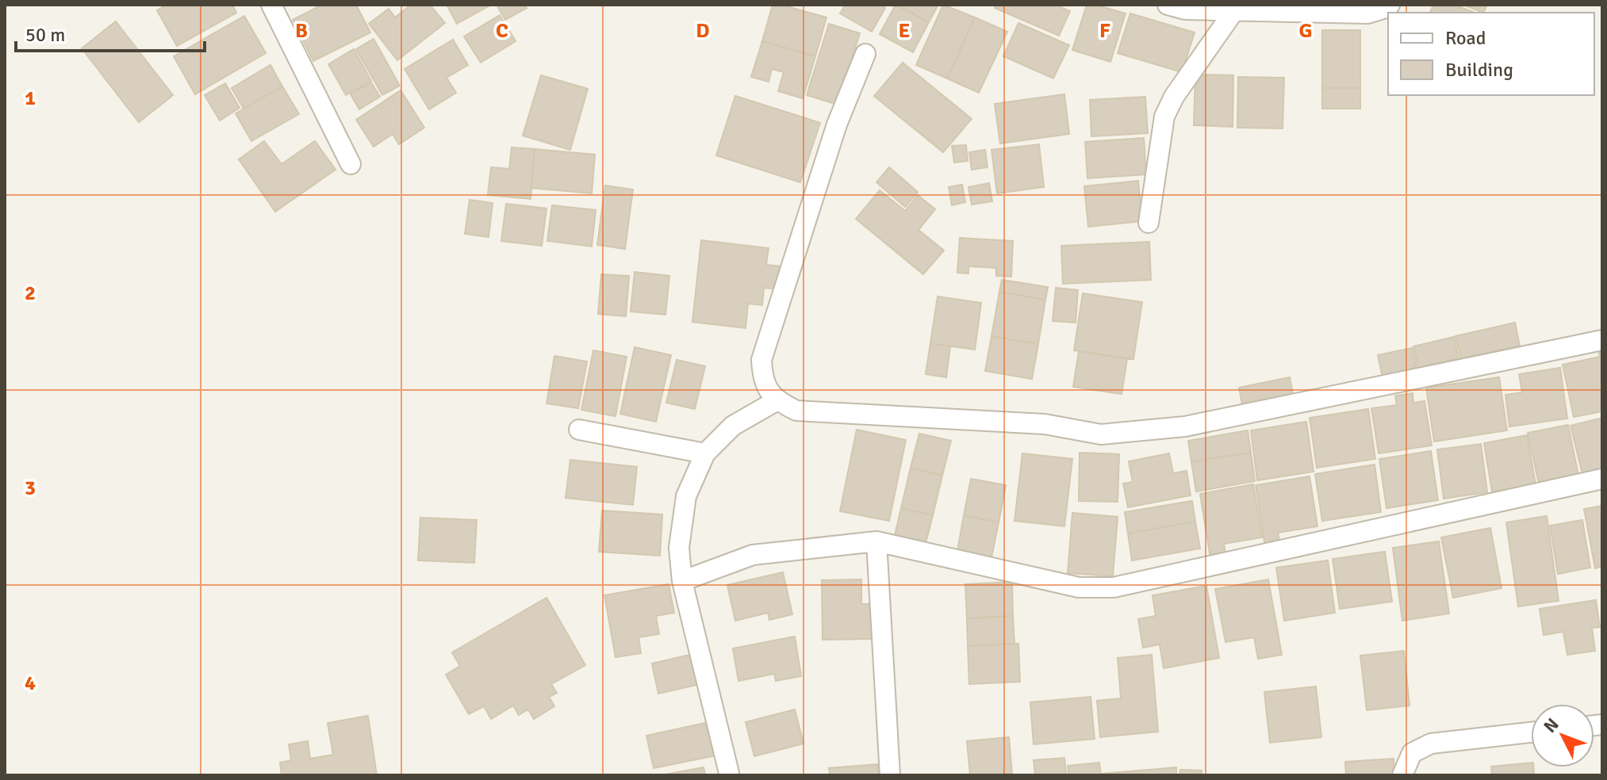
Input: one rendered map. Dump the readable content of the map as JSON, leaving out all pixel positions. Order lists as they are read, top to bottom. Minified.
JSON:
{"legend":["Road","Building"],"scale_bar":"50 m","north":"top left","grid":{"columns":["B","C","D","E","F","G"],"rows":["1","2","3","4"]}}
